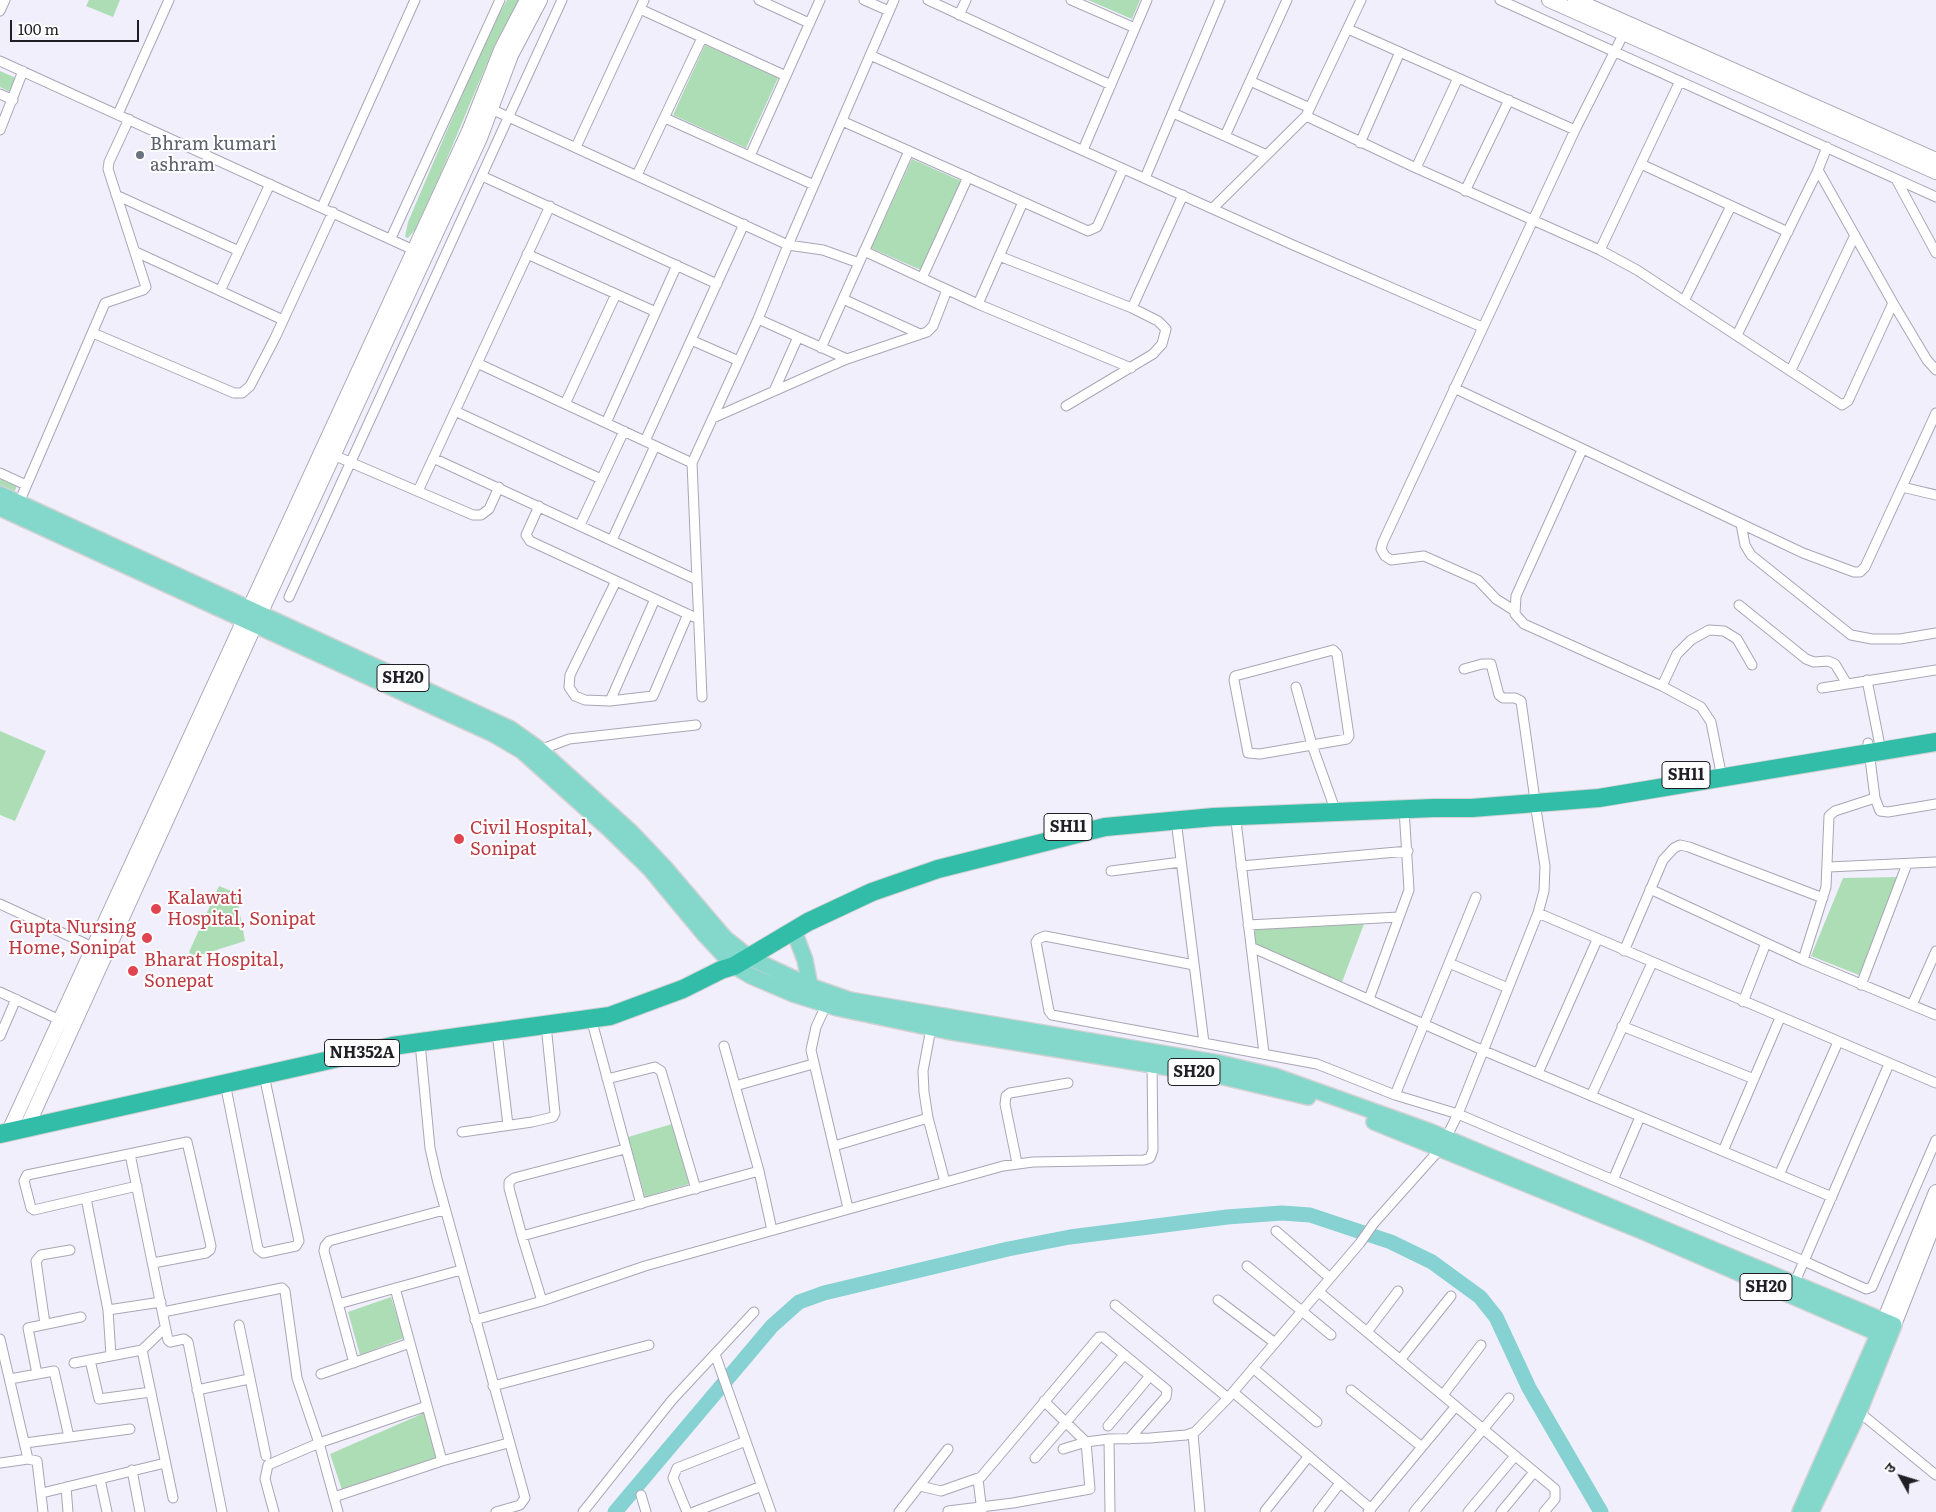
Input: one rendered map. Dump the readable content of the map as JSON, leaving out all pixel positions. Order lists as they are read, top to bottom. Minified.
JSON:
{"streets":{"highway":["SH11","NH352A"],"main road":["SH20"]},"crossings":[["SH20","SH11"],["SH20","NH352A"],["SH11","NH352A"]],"places":["Bhram kumari ashram","Civil Hospital, Sonipat","Kalawati Hospital, Sonipat","Gupta Nursing Home, Sonipat","Bharat Hospital, Sonepat"],"scale_bar":"100 m","north":"top left"}
